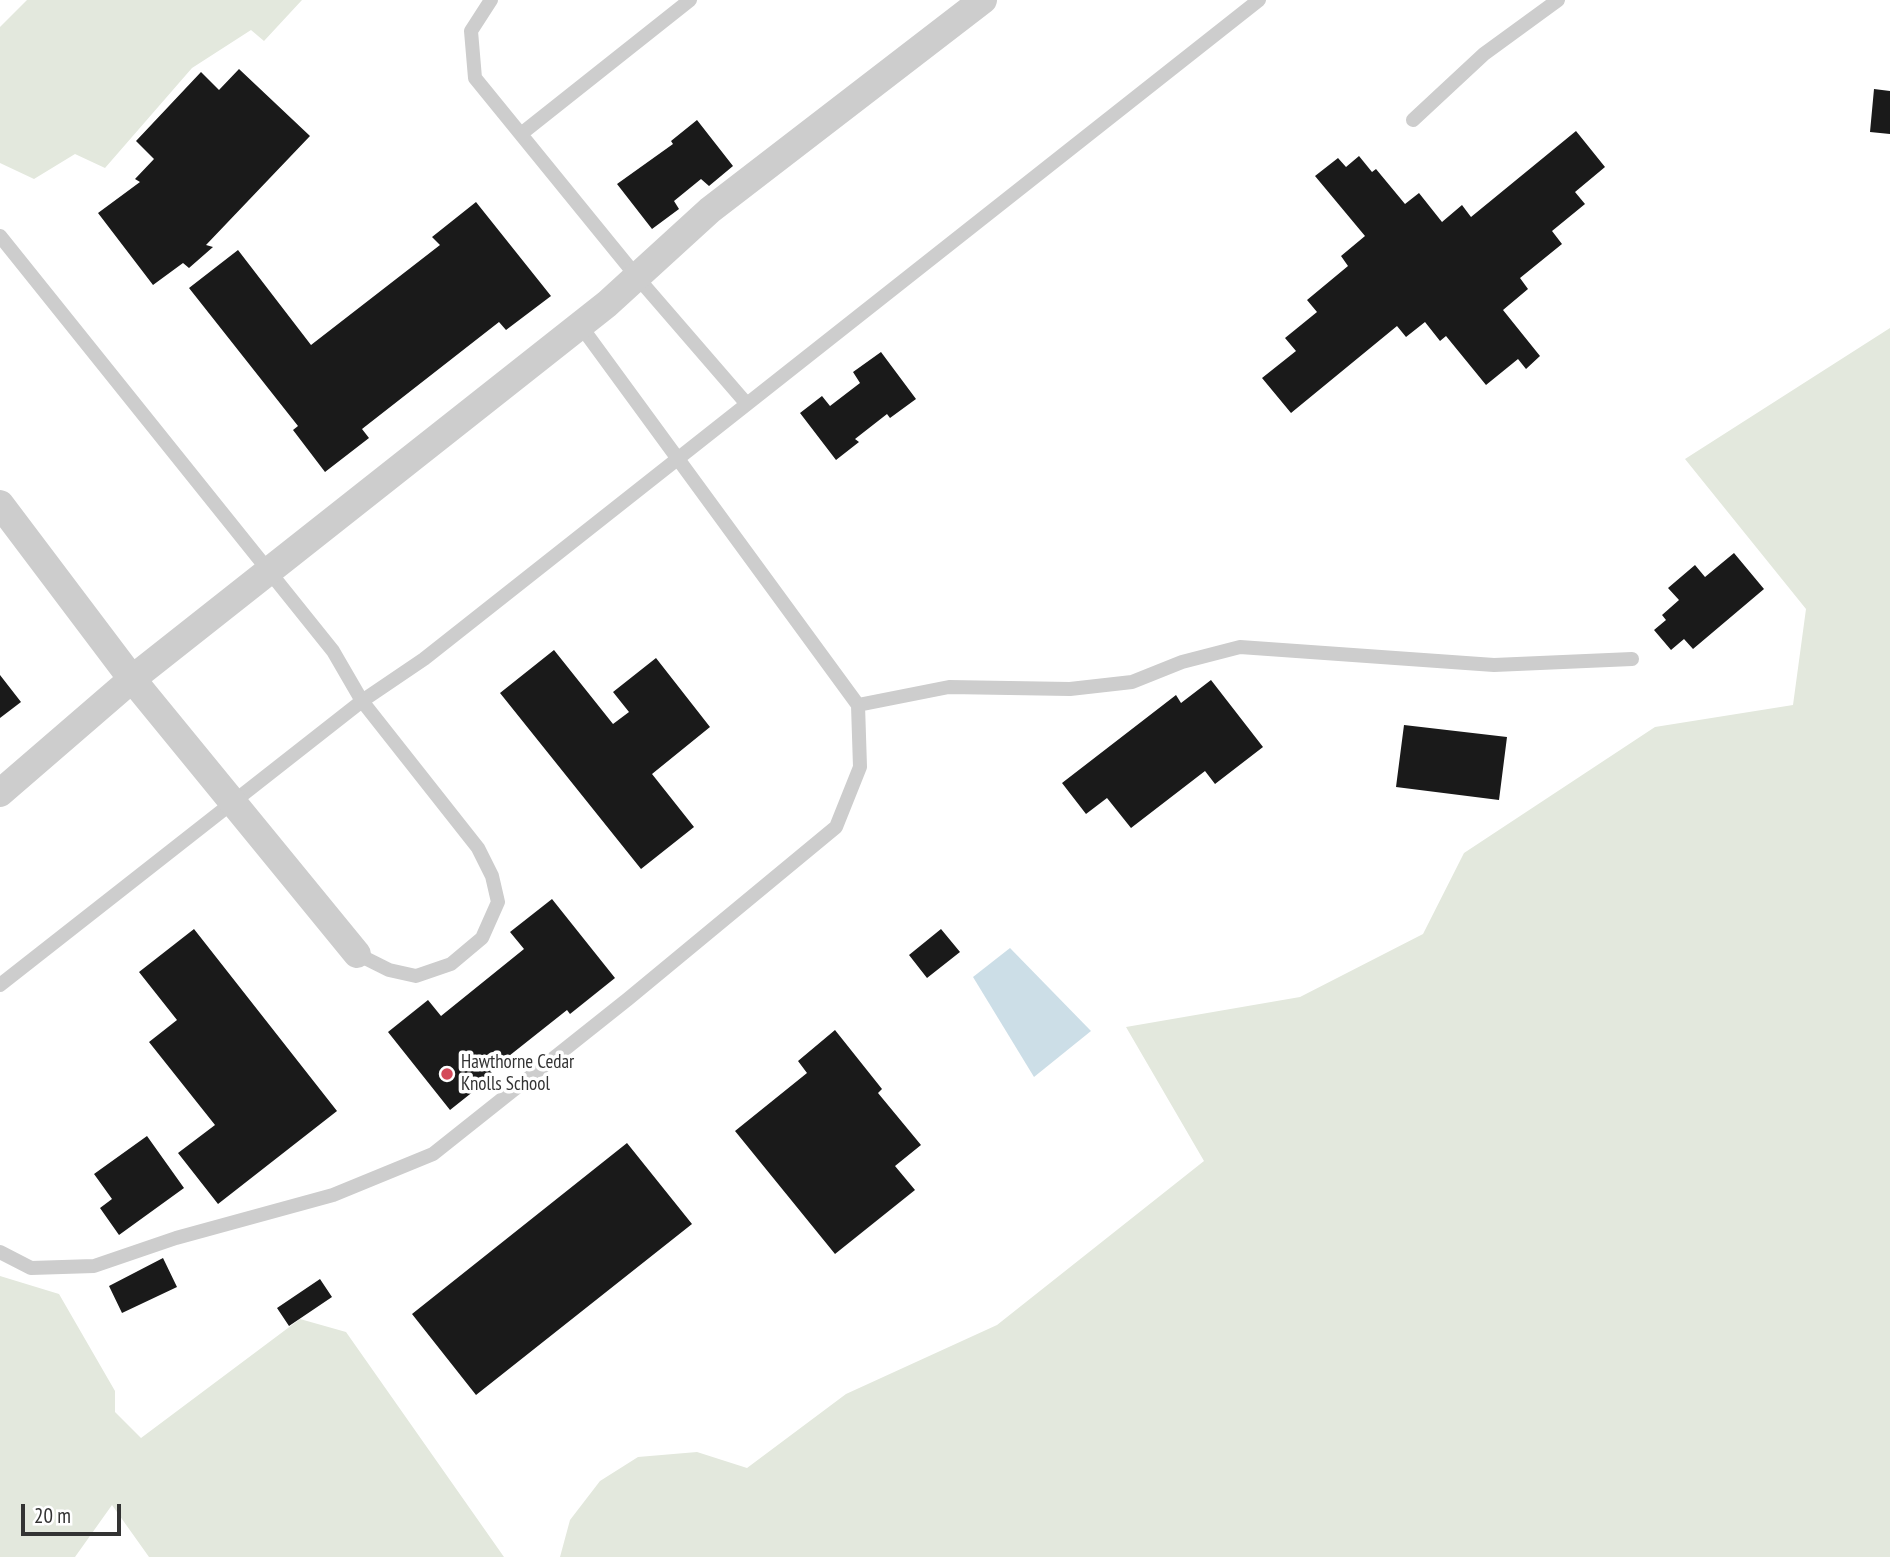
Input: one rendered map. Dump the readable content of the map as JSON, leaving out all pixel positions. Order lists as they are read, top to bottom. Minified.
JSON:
{"places":["Hawthorne Cedar Knolls School"],"scale_bar":"20 m"}
